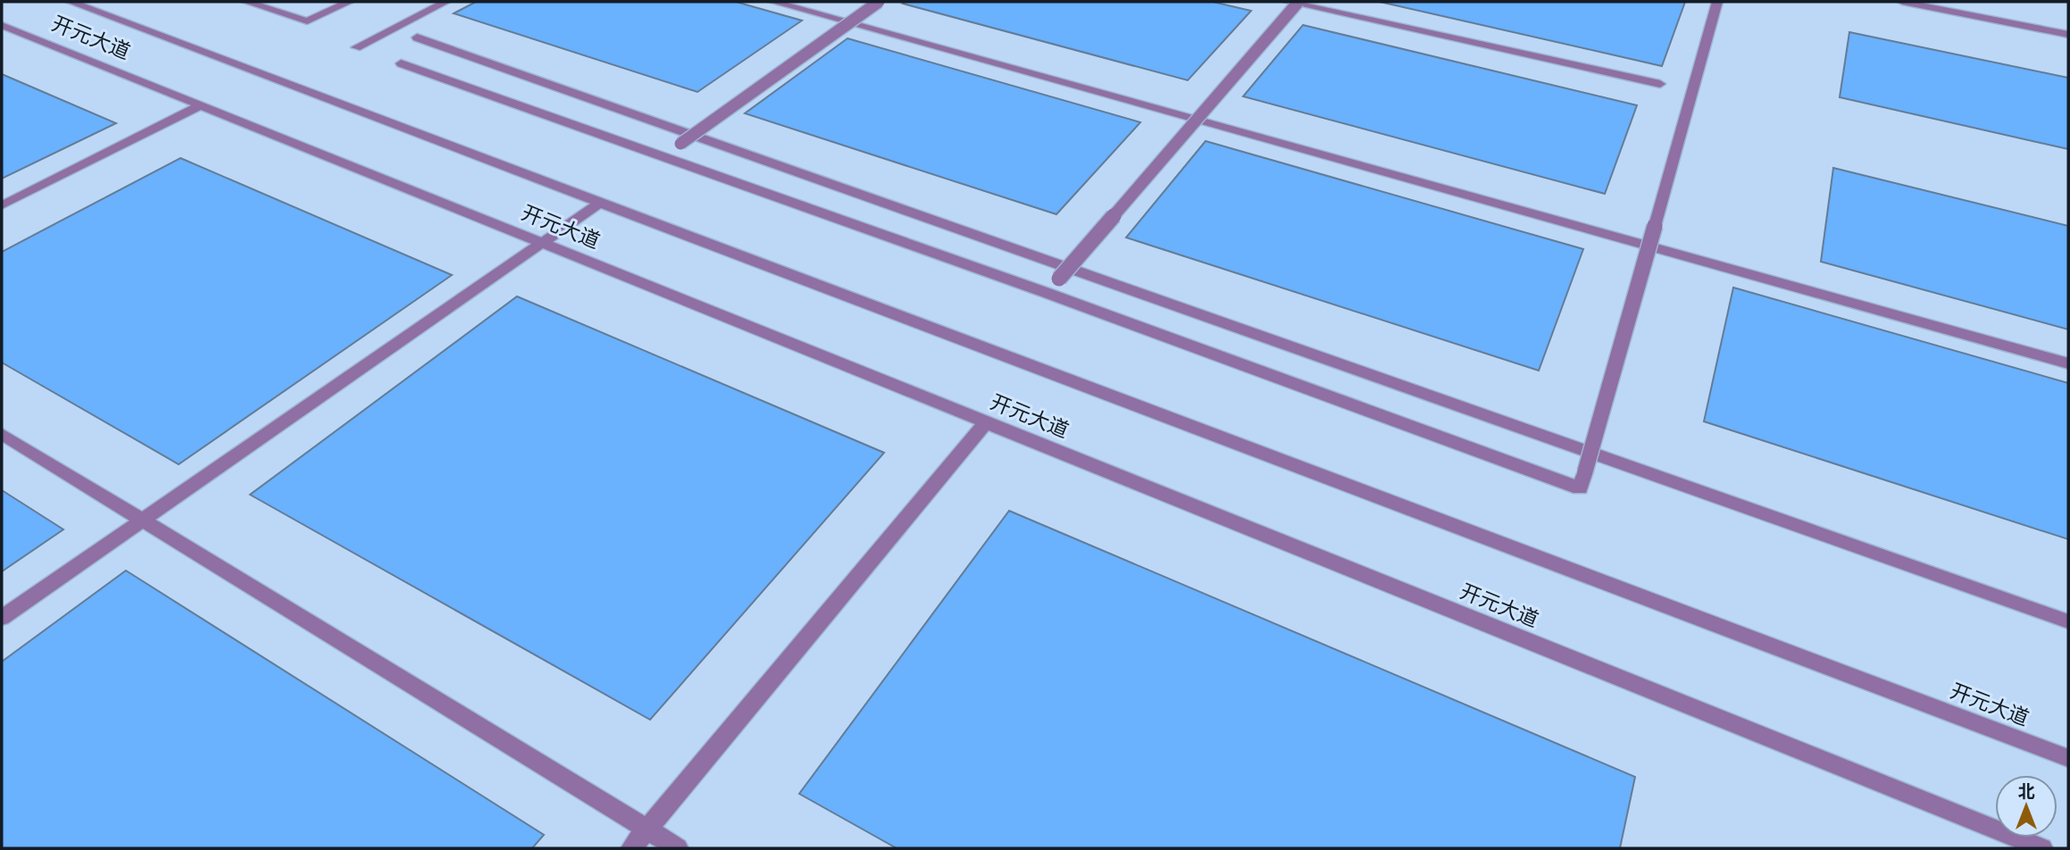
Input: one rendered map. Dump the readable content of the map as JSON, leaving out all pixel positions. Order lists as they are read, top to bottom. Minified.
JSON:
{"streets":{"street":["开元大道"]},"north":"top"}
